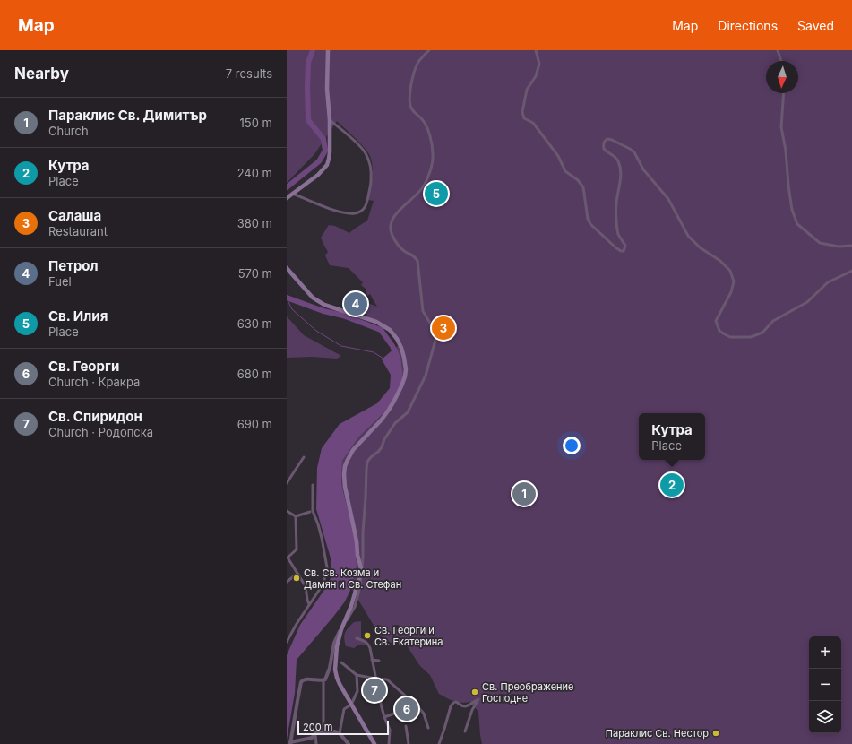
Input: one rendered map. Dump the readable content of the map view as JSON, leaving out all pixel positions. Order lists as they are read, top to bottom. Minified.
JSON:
{"places":["Св. Св. Козма и Дамян и Св. Стефан","Св. Георги и Св. Екатерина","Св. Преображение Господне","Параклис Св. Нестор"],"scale_bar":"200 m","north":"bottom","page":{"header":"Map","nav":["Map","Directions","Saved"],"heading":["Nearby","7 results"],"list":[{"mark":"1","name":"Параклис Св. Димитър","note":"Church","value":"150 m"},{"mark":"2","name":"Кутра","note":"Place","value":"240 m"},{"mark":"3","name":"Салаша","note":"Restaurant","value":"380 m"},{"mark":"4","name":"Петрол","note":"Fuel","value":"570 m"},{"mark":"5","name":"Св. Илия","note":"Place","value":"630 m"},{"mark":"6","name":"Св. Георги","note":"Church · Кракра","value":"680 m"},{"mark":"7","name":"Св. Спиридон","note":"Church · Родопска","value":"690 m"}],"pins":["5","4","3","2","1","7","6"],"popup":["Кутра","Place"],"map_buttons":["+","−"],"scale":"200 m"}}
